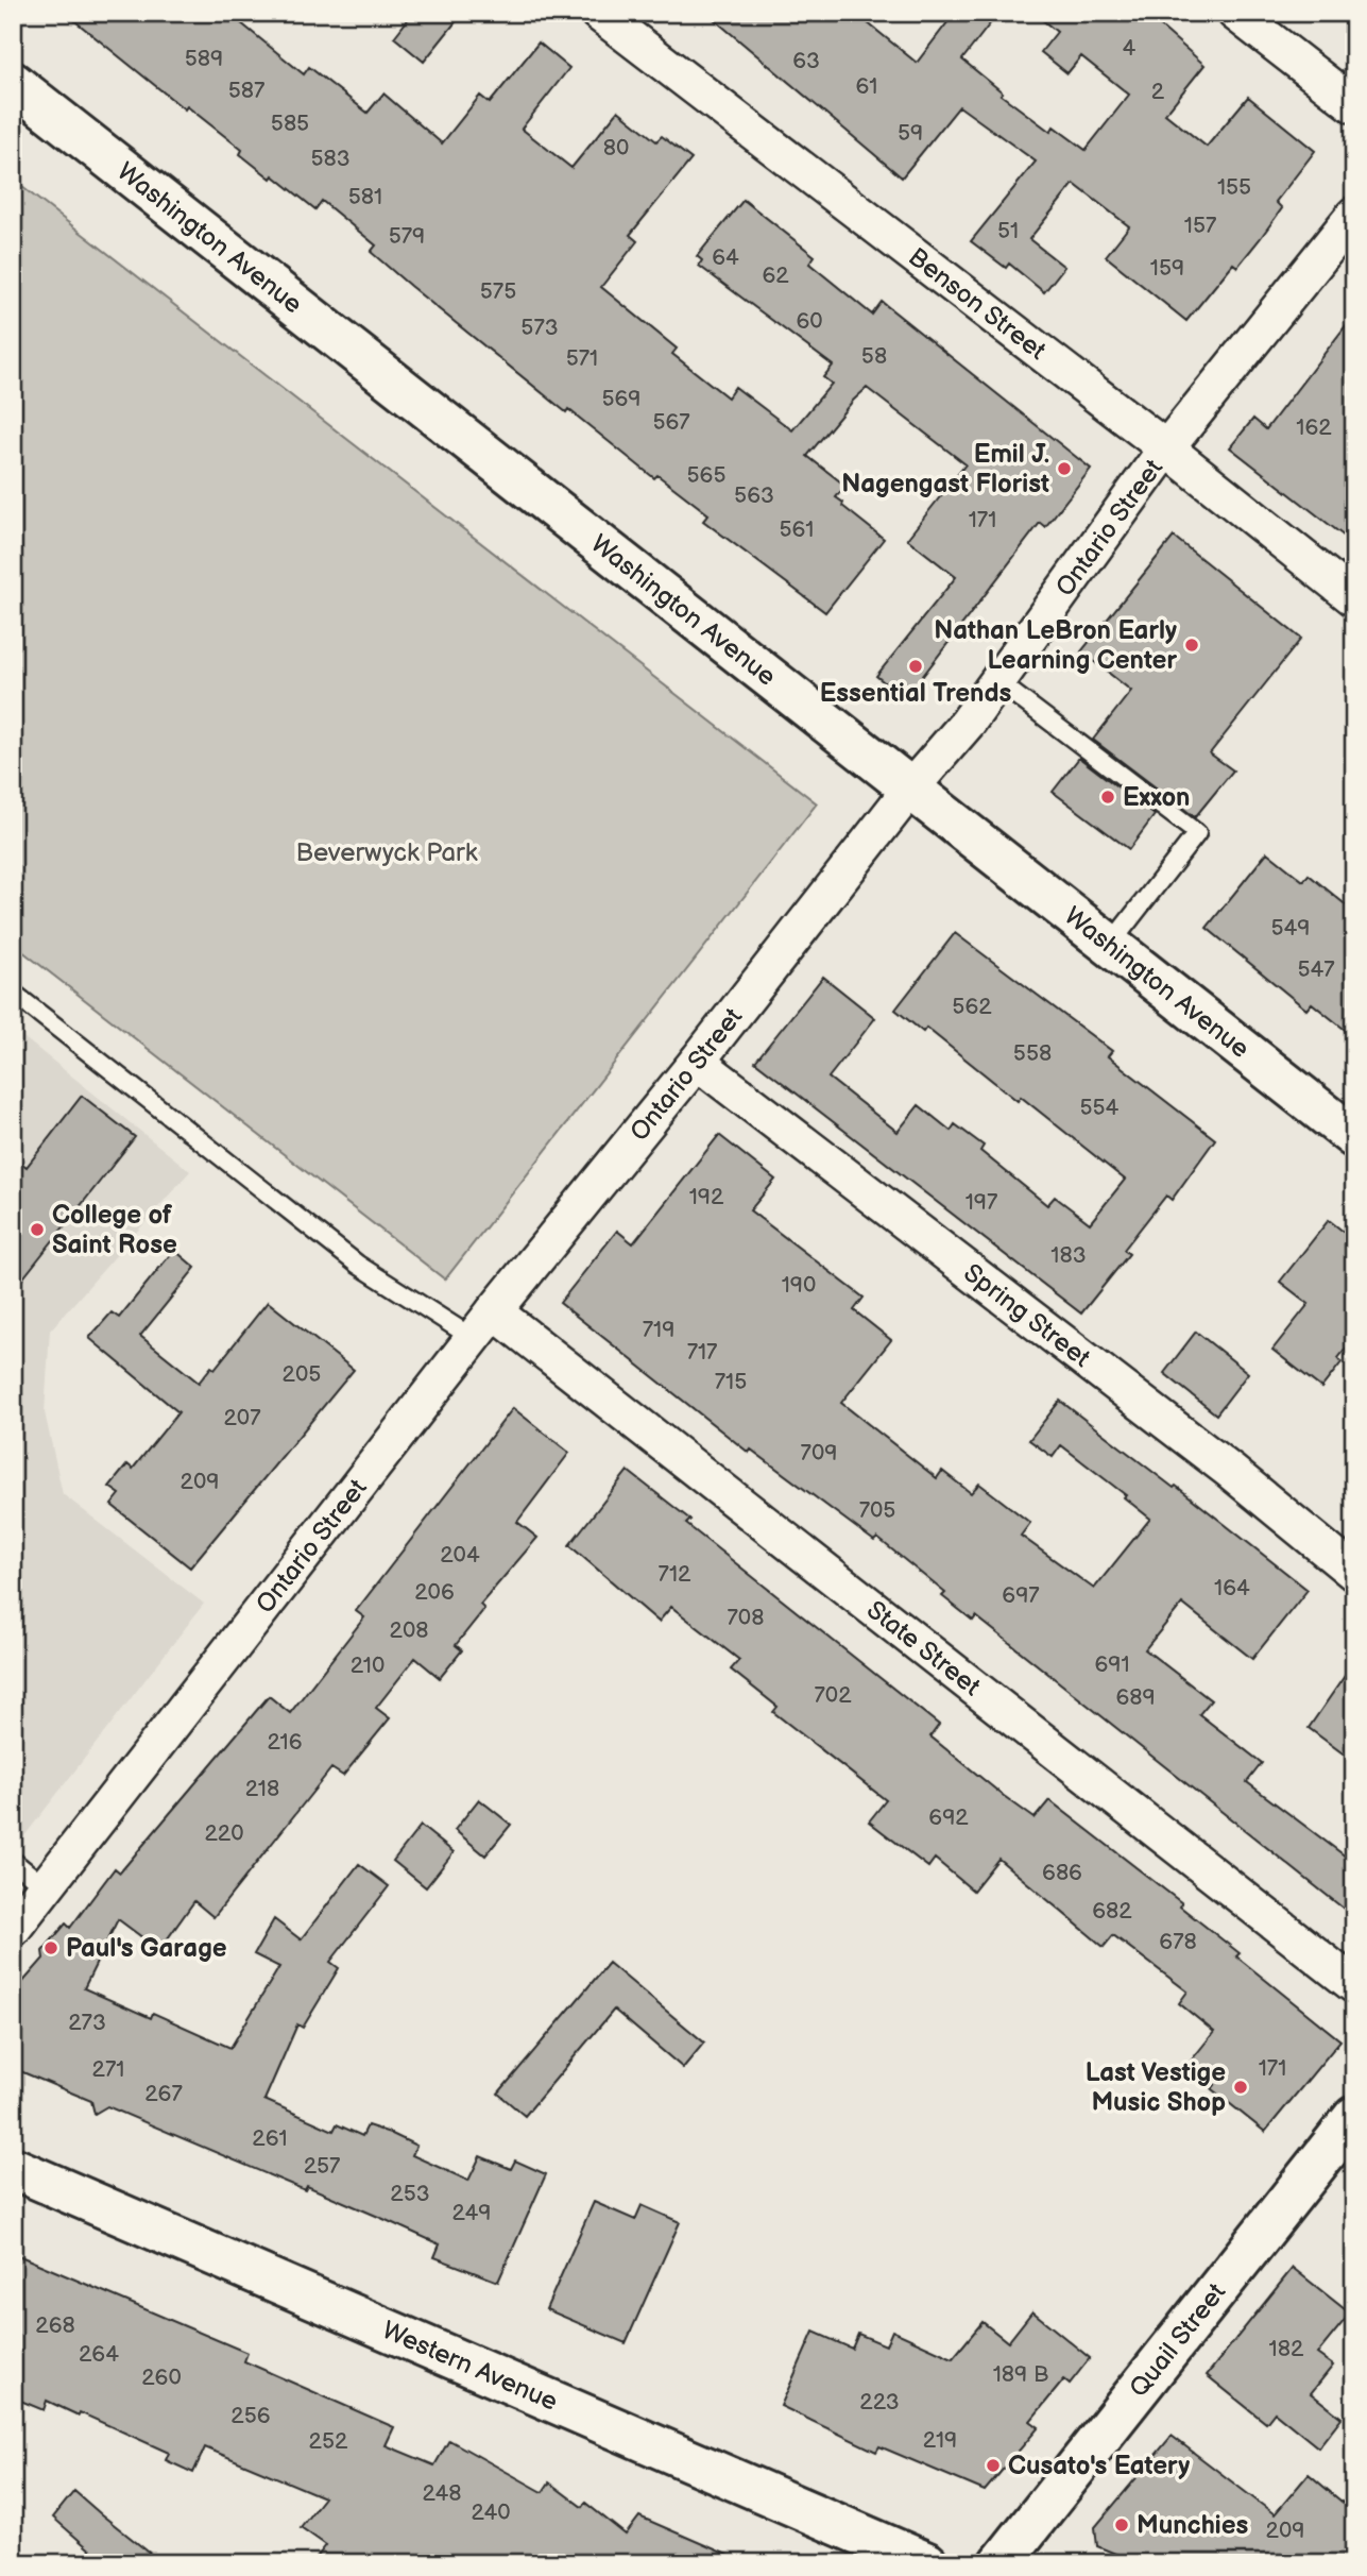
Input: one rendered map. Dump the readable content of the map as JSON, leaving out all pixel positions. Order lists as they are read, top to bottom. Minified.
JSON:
{"streets":{"main road":["Washington Avenue","Quail Street","Western Avenue"],"street":["Benson Street","Ontario Street","Spring Street","State Street"]},"crossings":[["Washington Avenue","Ontario Street"],["Benson Street","Ontario Street"],["Ontario Street","Spring Street"],["Ontario Street","State Street"]],"parks":["Beverwyck Park"],"places":["Emil J. Nagengast Florist","Nathan LeBron Early Learning Center","Essential Trends","Exxon","College of Saint Rose","Paul's Garage","Last Vestige Music Shop","Cusato's Eatery","Munchies"],"house_numbers":["4","589","63","61","587","2","585","59","80","583","155","581","157","51","579","64","159","62","575","60","573","58","571","569","567","162","565","563","171","561","549","547","562","558","554","192","197","183","190","719","717","205","715","207","709","209","705","204","712","164","206","697","708","208","691","210","702","689","216","218","692","220","686","682","678","273","171","271","267","261","257","253","249","268","182","264","189 B","260","223","256","219","252","248","240","209"]}
